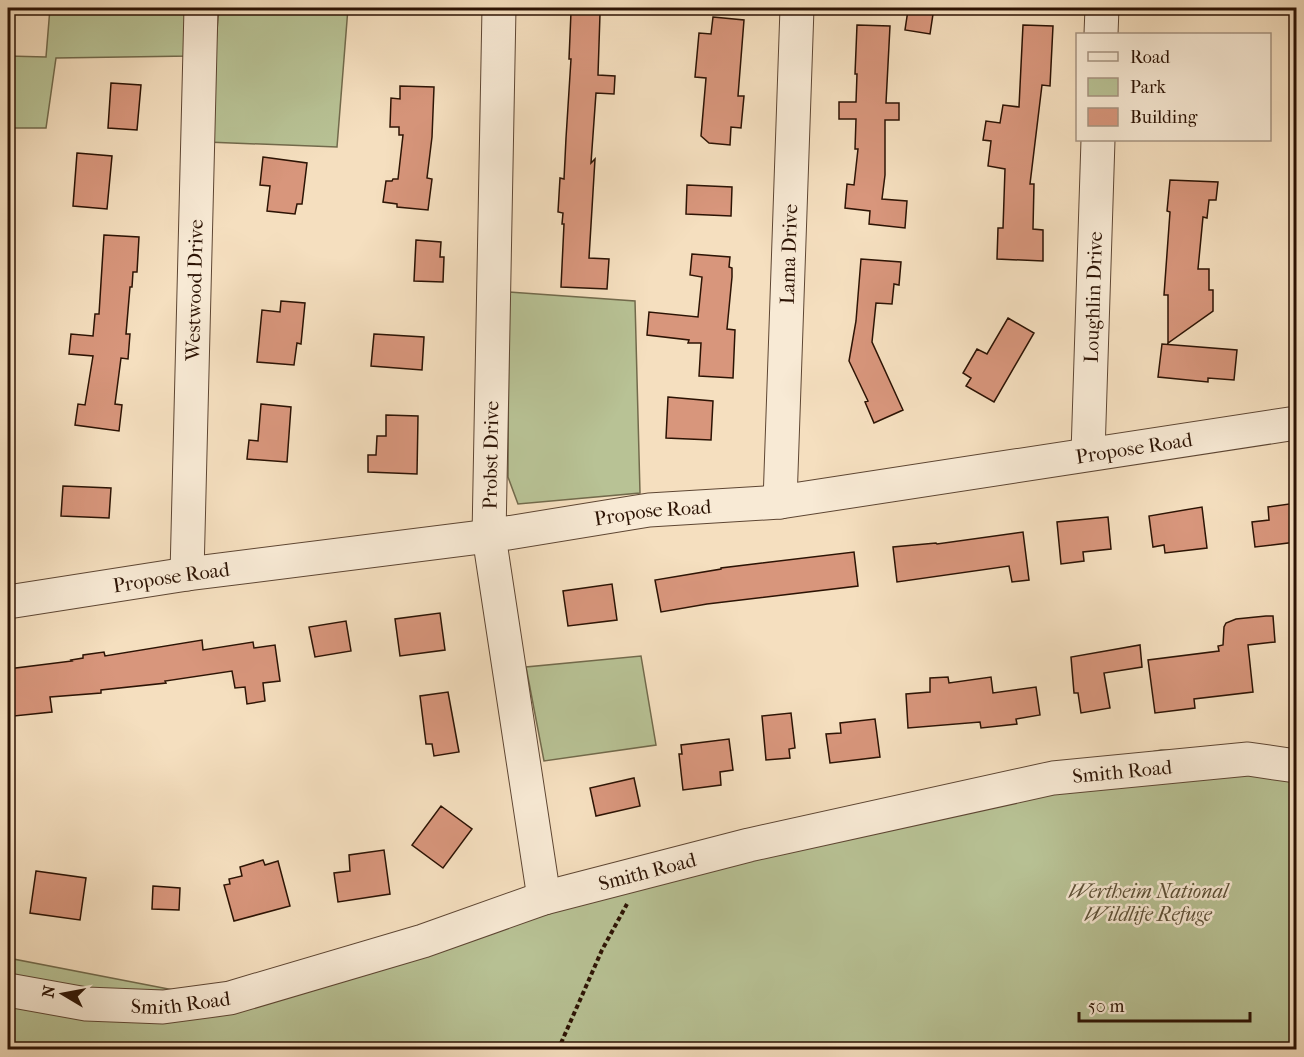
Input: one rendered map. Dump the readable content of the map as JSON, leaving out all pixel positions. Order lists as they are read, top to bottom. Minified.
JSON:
{"streets":{"street":["Lama Drive","Westwood Drive","Loughlin Drive","Propose Road","Probst Drive","Smith Road"]},"crossings":[["Lama Drive","Propose Road"],["Westwood Drive","Propose Road"],["Loughlin Drive","Propose Road"],["Propose Road","Probst Drive"],["Probst Drive","Smith Road"]],"parks":["Wertheim National Wildlife Refuge"],"legend":["Road","Park","Building"],"scale_bar":"50 m","north":"left"}
